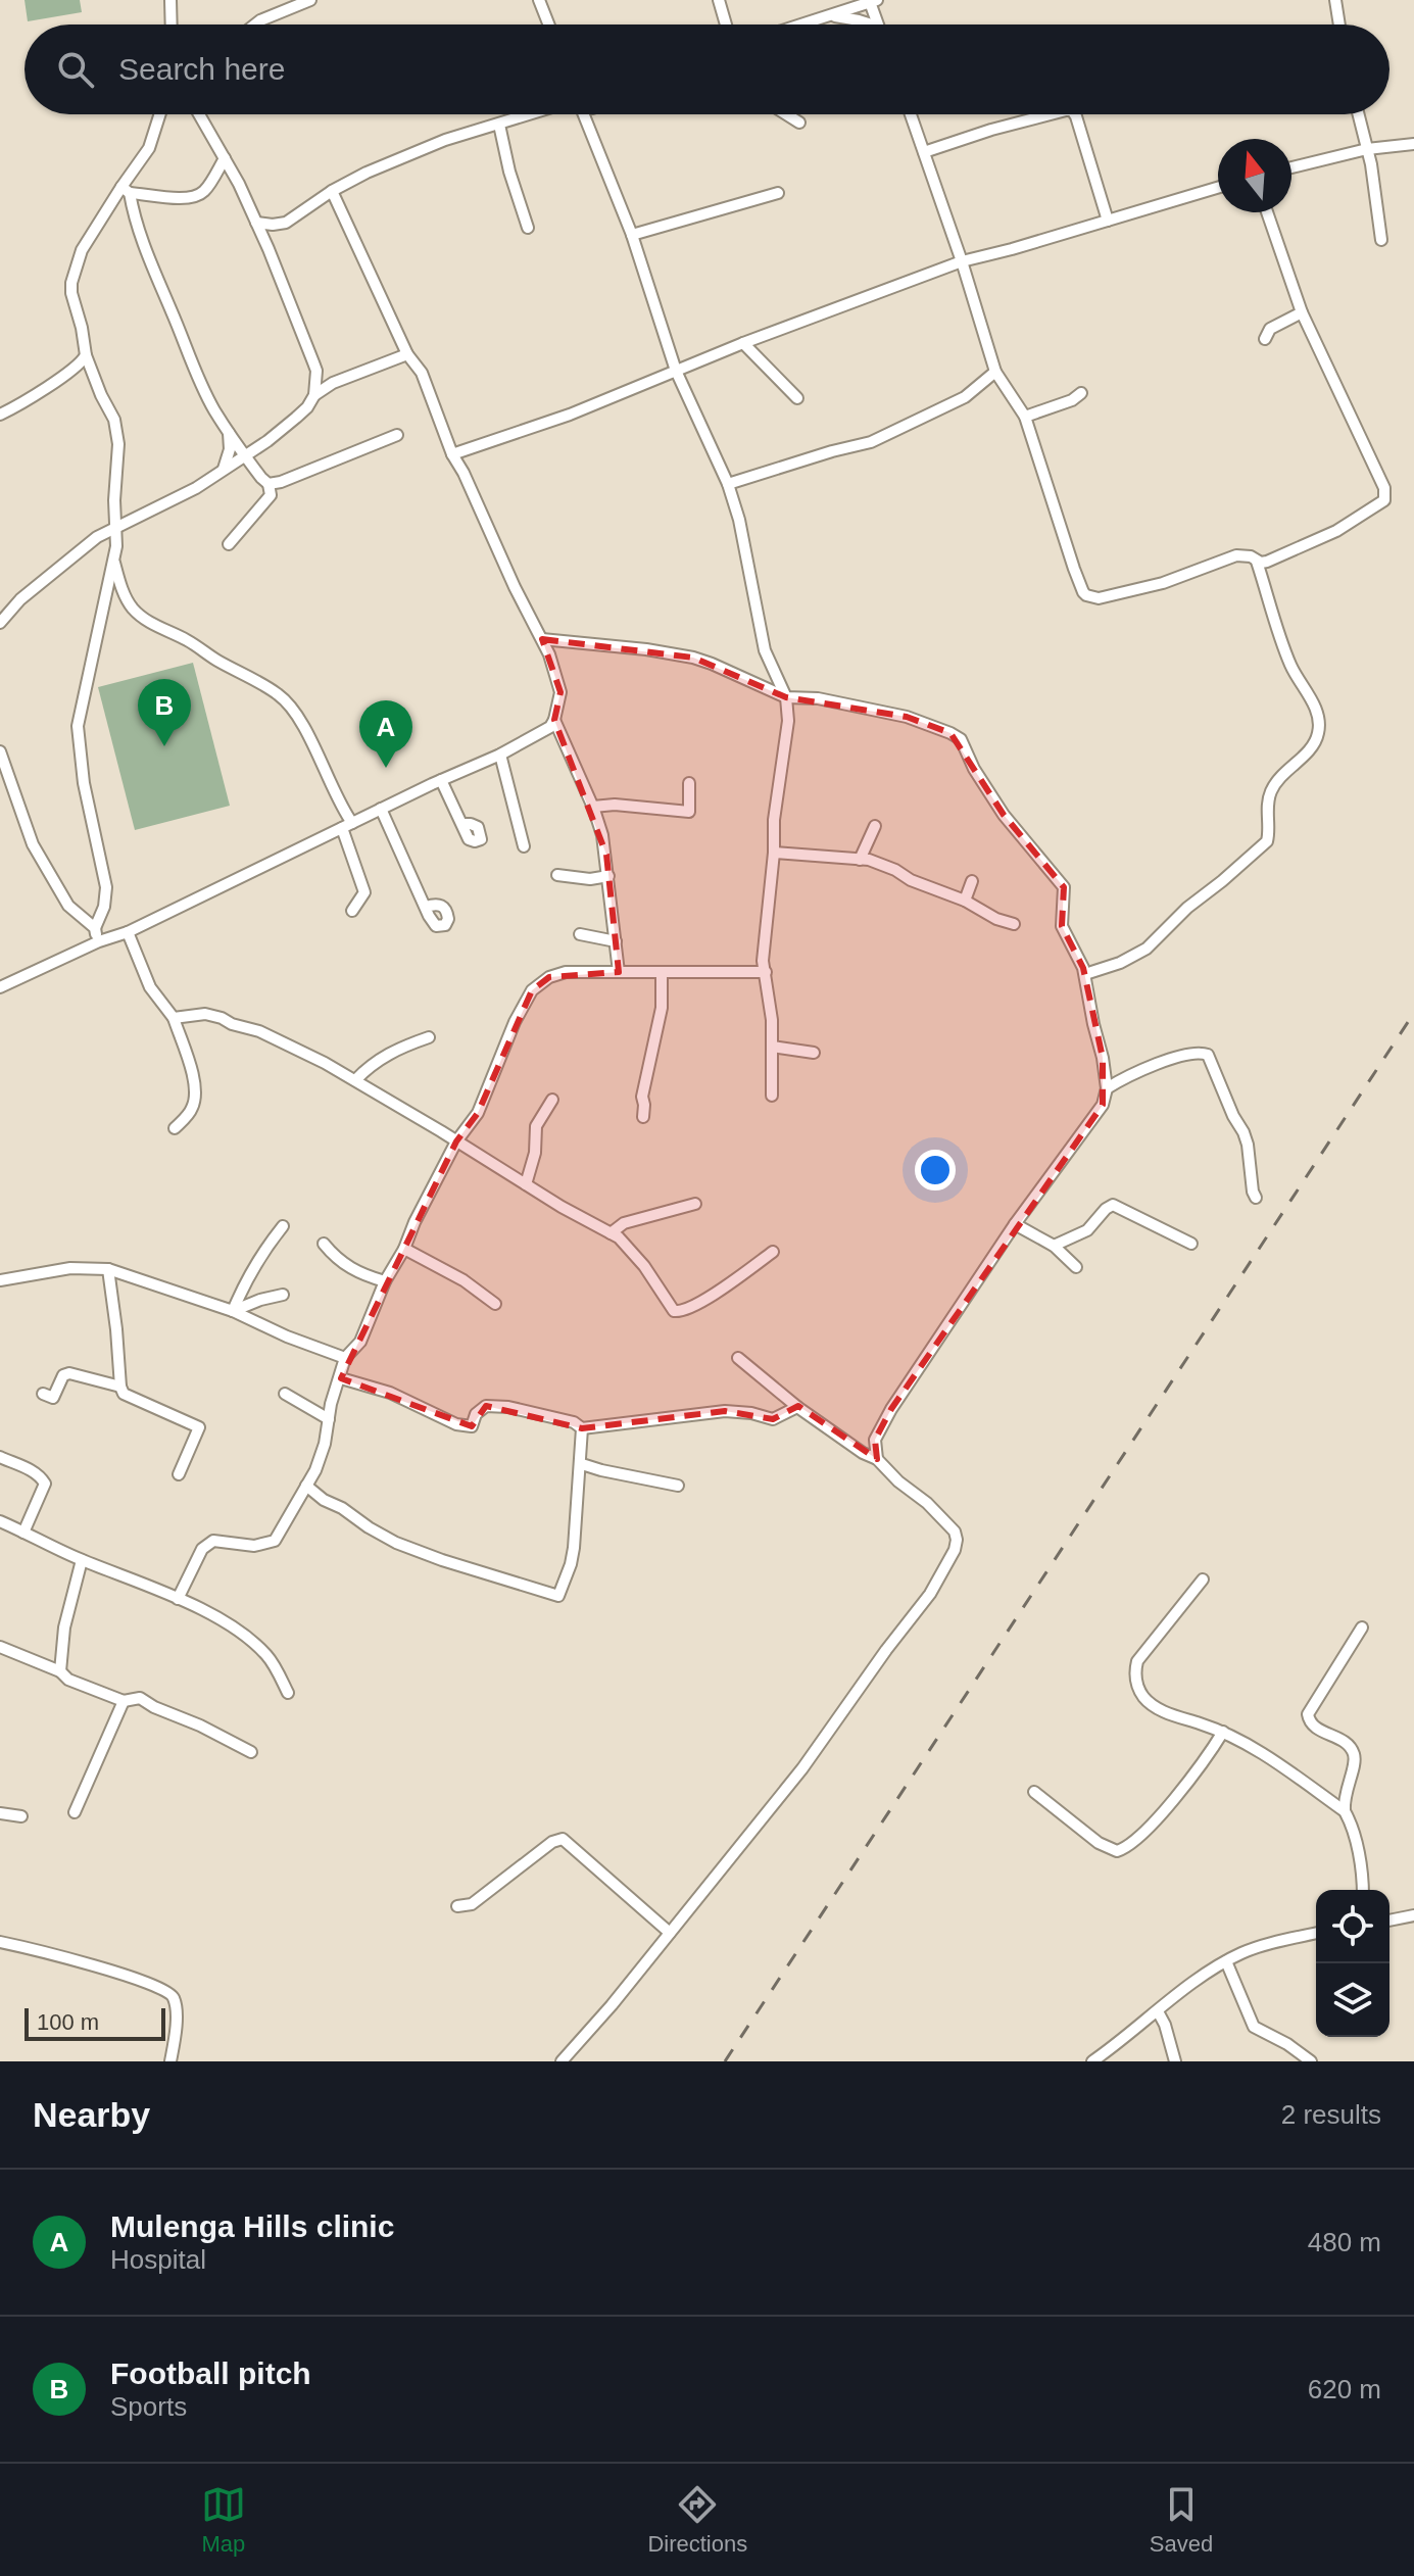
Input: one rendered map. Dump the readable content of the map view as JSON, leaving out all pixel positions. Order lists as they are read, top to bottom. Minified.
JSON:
{"scale_bar":"100 m","north":"top","page":{"search":"Search here","pins":["B","A"],"scale":"100 m","heading":["Nearby","2 results"],"list":[{"mark":"A","name":"Mulenga Hills clinic","note":"Hospital","value":"480 m"},{"mark":"B","name":"Football pitch","note":"Sports","value":"620 m"}],"nav":["Map","Directions","Saved"]}}
